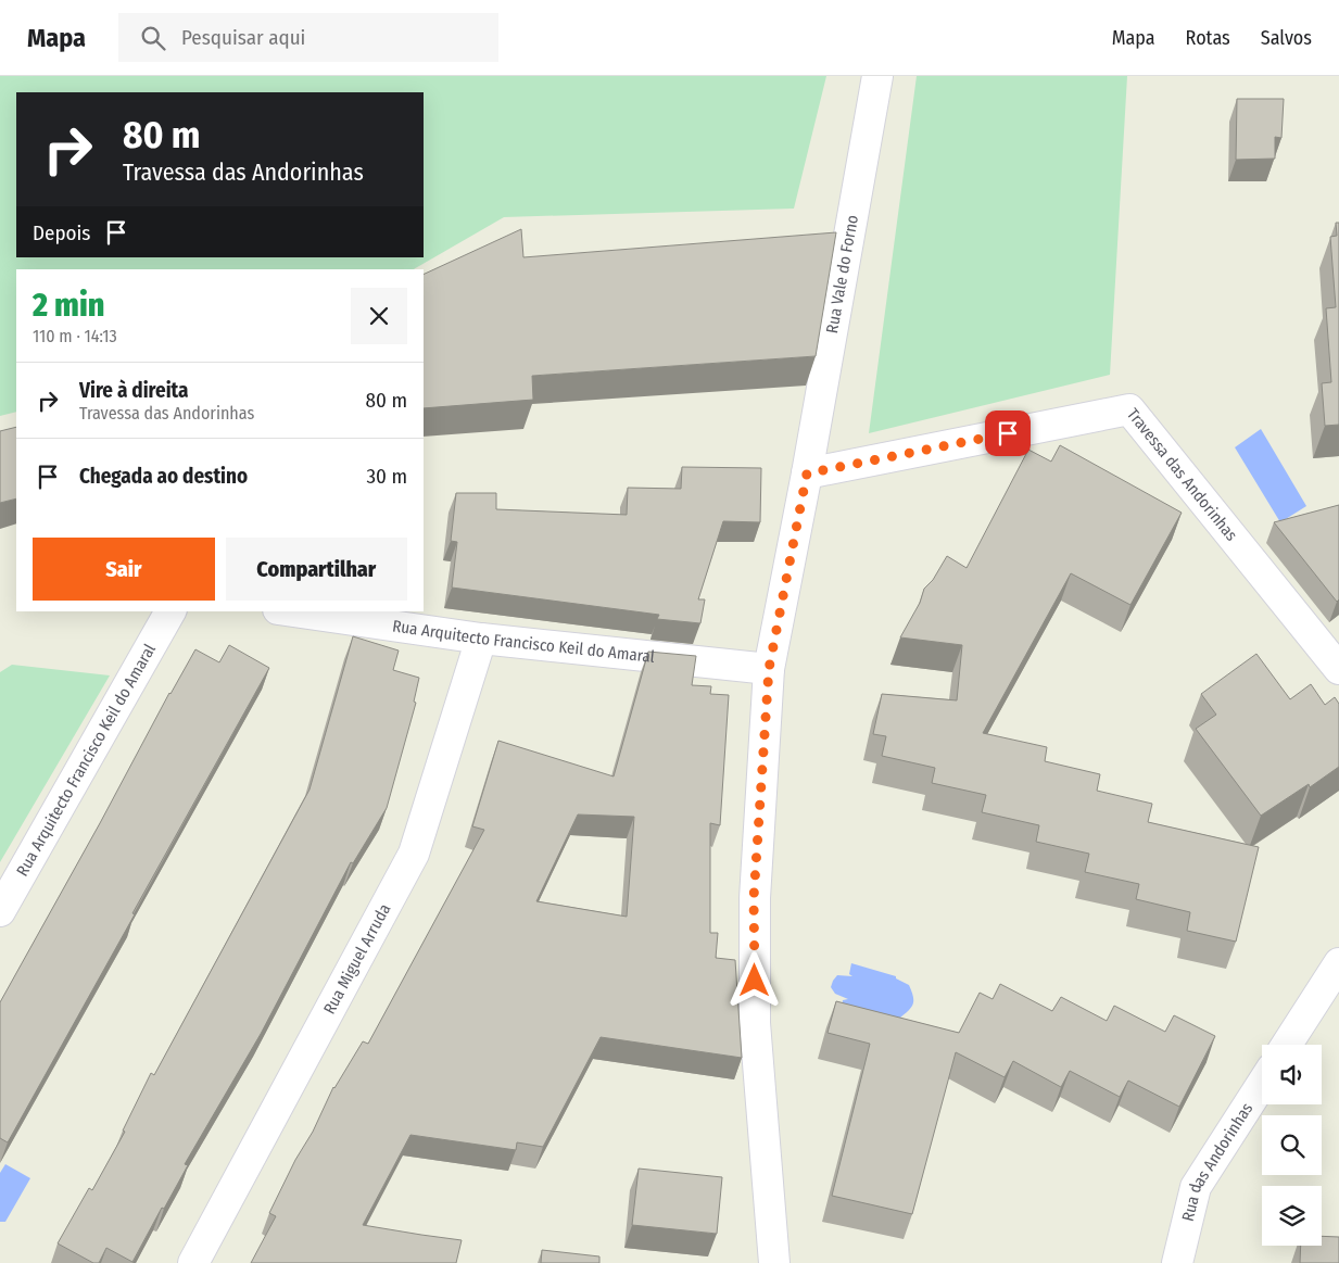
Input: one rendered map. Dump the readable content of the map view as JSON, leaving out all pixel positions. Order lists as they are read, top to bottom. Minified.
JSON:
{"streets":{"street":["Rua Vale do Forno","Travessa das Andorinhas","Rua Arquitecto Francisco Keil do Amaral","Rua Miguel Arruda","Rua das Andorinhas"]},"crossings":[["Rua Vale do Forno","Travessa das Andorinhas"],["Rua Vale do Forno","Rua Arquitecto Francisco Keil do Amaral"],["Rua Arquitecto Francisco Keil do Amaral","Rua Miguel Arruda"]],"page":{"header":"Mapa","search":"Pesquisar aqui","nav":["Mapa","Rotas","Salvos"],"turn":["80 m","Travessa das Andorinhas"],"then":"Depois","heading":["2 min","110 m · 14:13"],"list":[{"name":"Vire à direita","note":"Travessa das Andorinhas","value":"80 m"},{"name":"Chegada ao destino","value":"30 m"}],"buttons":["Sair","Compartilhar"]}}
